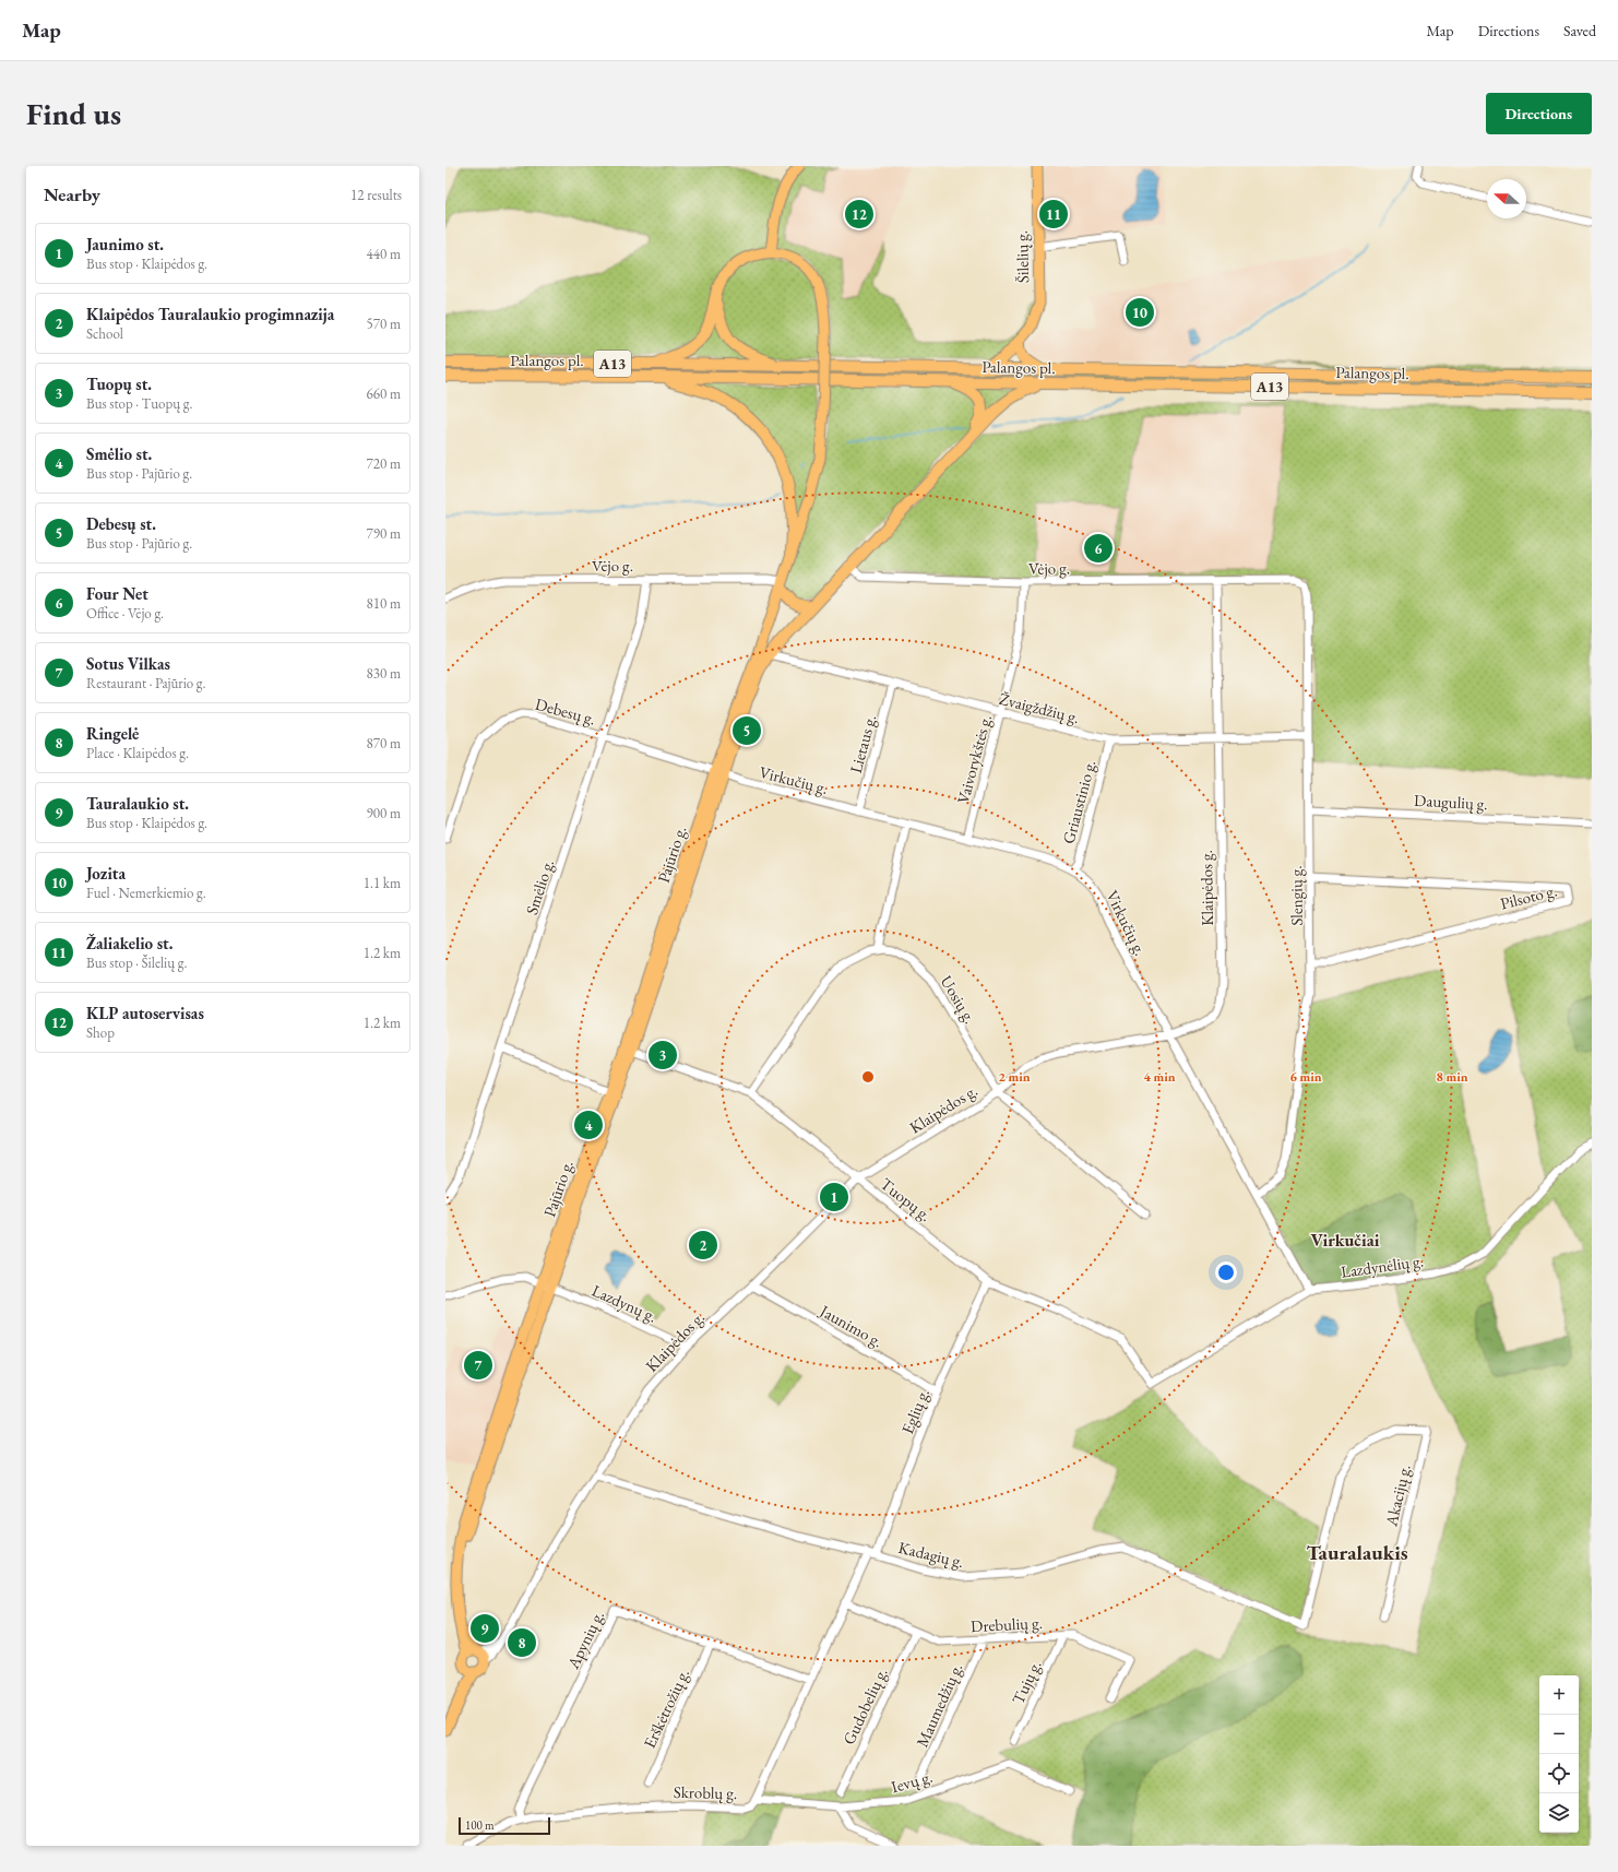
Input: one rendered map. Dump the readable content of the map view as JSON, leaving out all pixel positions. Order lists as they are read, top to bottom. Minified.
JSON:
{"streets":{"highway":["Palangos pl.","A13"],"main road":["Šilelių g.","Pajūrio g."],"street":["Vėjo g.","Žvaigždžių g.","Debesų g.","Lietaus g.","Vaivorykštės g.","Virkučių g.","Griaustinio g.","Daugulių g.","Smėlio g.","Klaipėdos g.","Slengių g.","Pilsoto g.","Uosių g.","Tuopų g.","Lazdynėlių g.","Lazdynų g.","Jaunimo g.","Eglių g.","Akacijų g.","Kadagių g.","Drebulių g.","Apynių g.","Tujų g.","Maumedžių g.","Gudobelių g.","Erškėtrožių g.","Ievų g.","Skroblų g."]},"crossings":[["Vėjo g.","Vaivorykštės g."],["Vėjo g.","Pajūrio g."],["Vėjo g.","Smėlio g."],["Vėjo g.","Klaipėdos g."],["Vėjo g.","Slengių g."],["Žvaigždžių g.","Lietaus g."],["Žvaigždžių g.","Vaivorykštės g."],["Žvaigždžių g.","Griaustinio g."],["Žvaigždžių g.","Klaipėdos g."],["Žvaigždžių g.","Slengių g."],["Debesų g.","Virkučių g."],["Debesų g.","Pajūrio g."],["Debesų g.","Smėlio g."],["Lietaus g.","Virkučių g."],["Vaivorykštės g.","Virkučių g."],["Virkučių g.","Griaustinio g."],["Virkučių g.","Pajūrio g."],["Virkučių g.","Klaipėdos g."],["Virkučių g.","Slengių g."],["Virkučių g.","Lazdynėlių g."],["Daugulių g.","Slengių g."],["Pajūrio g.","Klaipėdos g."],["Pajūrio g.","Tuopų g."],["Pajūrio g.","Lazdynų g."],["Klaipėdos g.","Uosių g."],["Klaipėdos g.","Tuopų g."],["Klaipėdos g.","Lazdynų g."],["Klaipėdos g.","Jaunimo g."],["Klaipėdos g.","Kadagių g."],["Slengių g.","Pilsoto g."],["Tuopų g.","Lazdynėlių g."],["Tuopų g.","Eglių g."],["Jaunimo g.","Eglių g."],["Eglių g.","Kadagių g."],["Eglių g.","Skroblų g."],["Akacijų g.","Kadagių g."],["Kadagių g.","Skroblų g."],["Drebulių g.","Tujų g."],["Drebulių g.","Maumedžių g."],["Drebulių g.","Gudobelių g."],["Drebulių g.","Skroblų g."],["Apynių g.","Erškėtrožių g."],["Apynių g.","Skroblų g."],["Ievų g.","Skroblų g."]],"districts":["Virkučiai","Tauralaukis"],"scale_bar":"100 m","north":"left","page":{"header":"Map","nav":["Map","Directions","Saved"],"buttons":"Directions","title":"Find us","heading":["Nearby","12 results"],"pins":["11","12","10","6","5","3","4","1","2","7","9","8"],"list":[{"mark":"1","name":"Jaunimo st.","note":"Bus stop · Klaipėdos g.","value":"440 m"},{"mark":"2","name":"Klaipėdos Tauralaukio progimnazija","note":"School","value":"570 m"},{"mark":"3","name":"Tuopų st.","note":"Bus stop · Tuopų g.","value":"660 m"},{"mark":"4","name":"Smėlio st.","note":"Bus stop · Pajūrio g.","value":"720 m"},{"mark":"5","name":"Debesų st.","note":"Bus stop · Pajūrio g.","value":"790 m"},{"mark":"6","name":"Four Net","note":"Office · Vėjo g.","value":"810 m"},{"mark":"7","name":"Sotus Vilkas","note":"Restaurant · Pajūrio g.","value":"830 m"},{"mark":"8","name":"Ringelė","note":"Place · Klaipėdos g.","value":"870 m"},{"mark":"9","name":"Tauralaukio st.","note":"Bus stop · Klaipėdos g.","value":"900 m"},{"mark":"10","name":"Jozita","note":"Fuel · Nemerkiemio g.","value":"1.1 km"},{"mark":"11","name":"Žaliakelio st.","note":"Bus stop · Šilelių g.","value":"1.2 km"},{"mark":"12","name":"KLP autoservisas","note":"Shop","value":"1.2 km"}],"map_buttons":["+","−"],"scale":"100 m"},"rings":["2 min","4 min","6 min","8 min"]}
